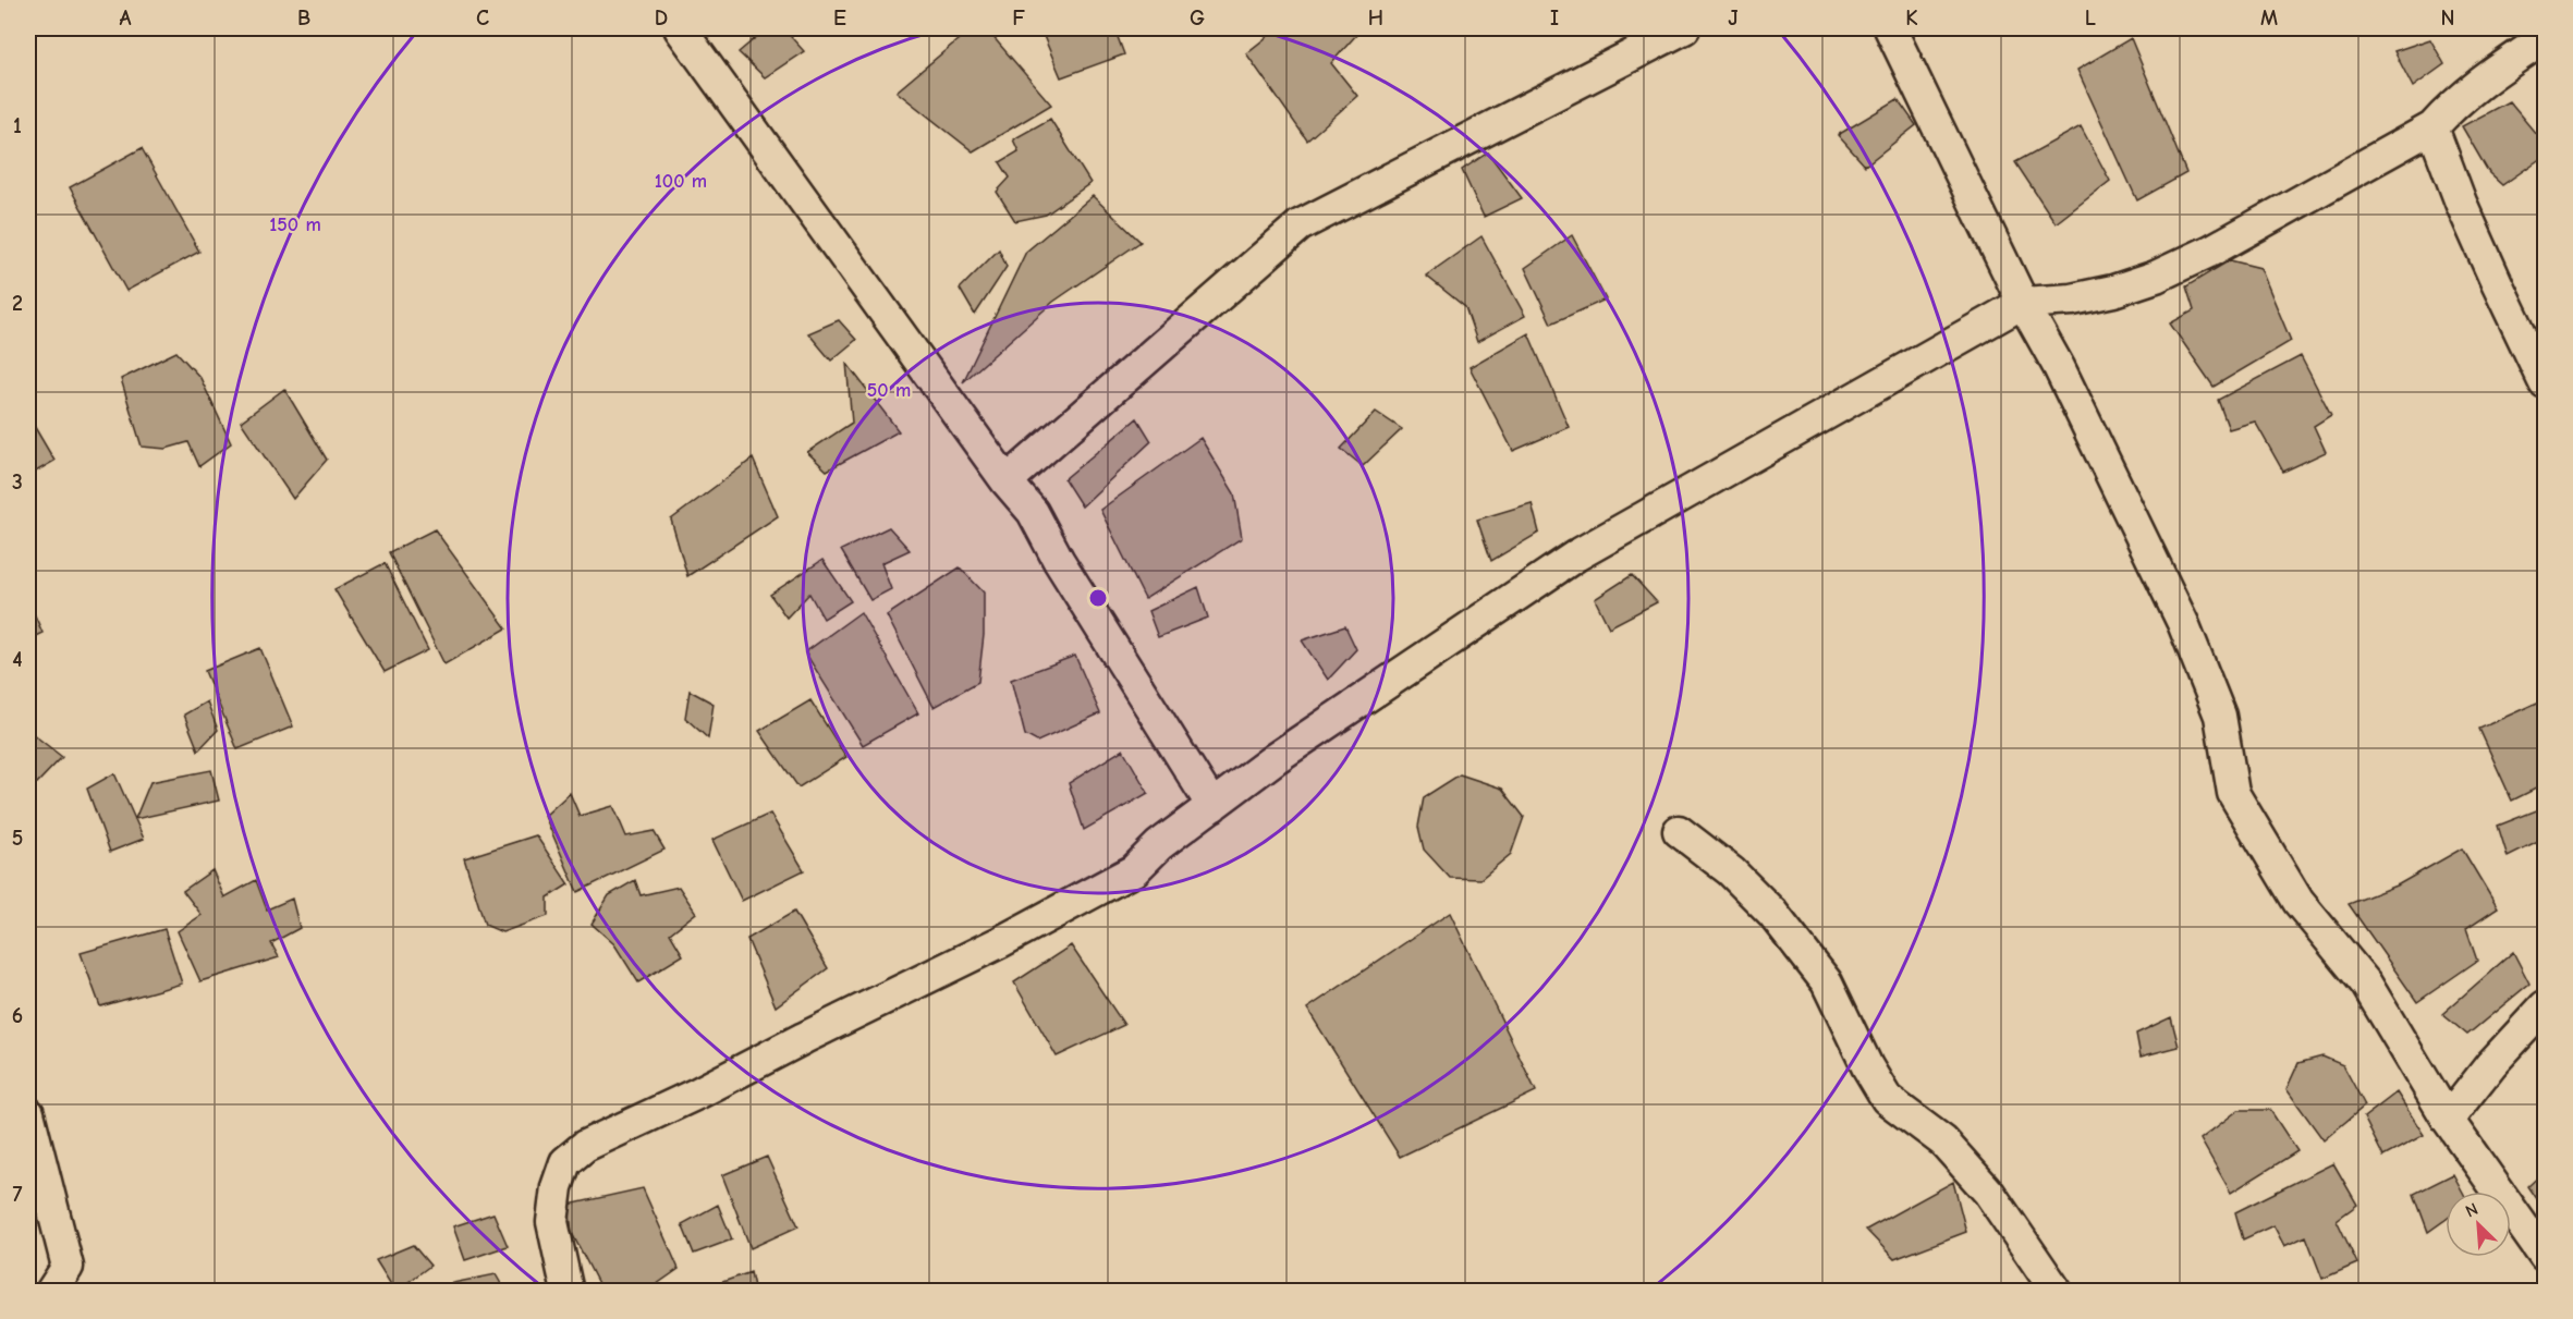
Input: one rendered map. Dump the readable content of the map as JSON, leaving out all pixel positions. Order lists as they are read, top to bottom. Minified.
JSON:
{"north":"top left","grid":{"columns":["A","B","C","D","E","F","G","H","I","J","K","L","M","N"],"rows":["1","2","3","4","5","6","7"]},"rings":["100 m","150 m","50 m"]}
